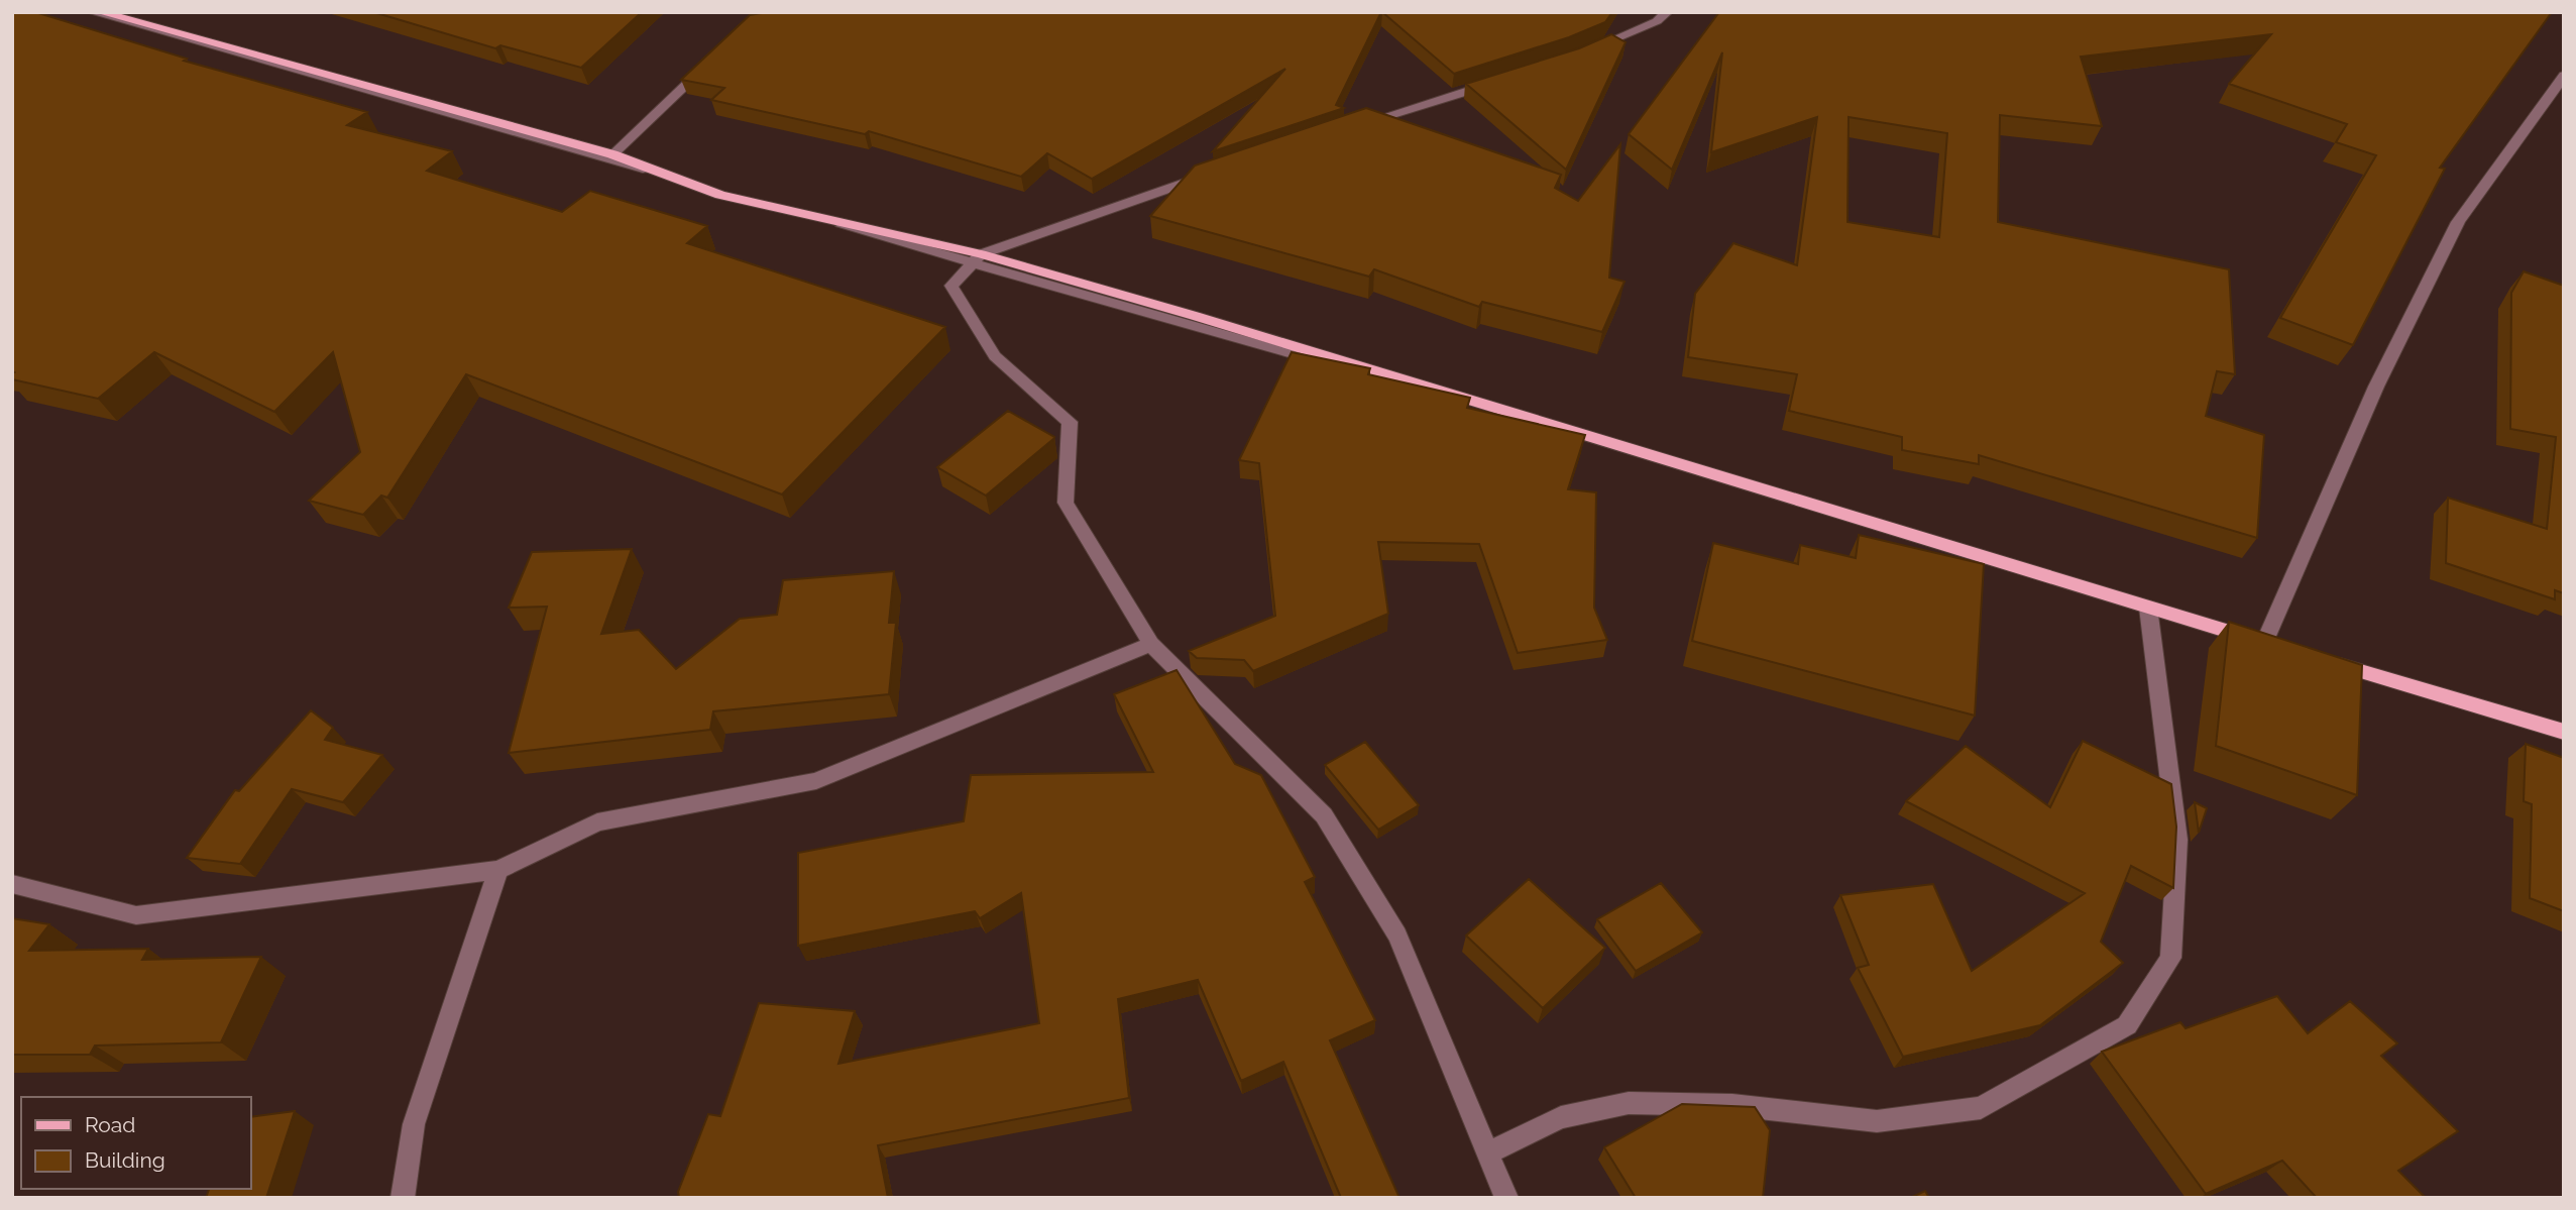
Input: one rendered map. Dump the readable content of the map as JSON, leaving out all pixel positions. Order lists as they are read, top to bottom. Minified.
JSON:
{"legend":["Road","Building"]}
